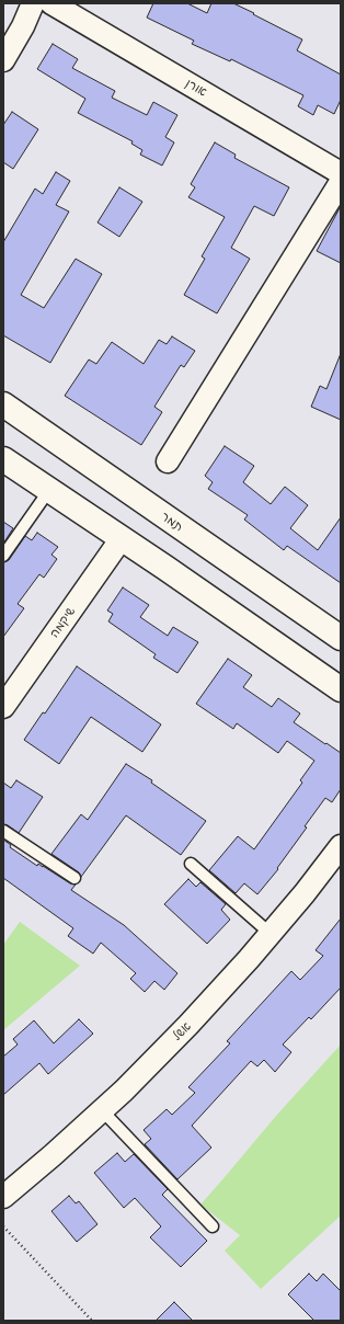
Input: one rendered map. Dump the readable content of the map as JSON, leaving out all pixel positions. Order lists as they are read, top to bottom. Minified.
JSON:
{"streets":{"street":["אורן","תמר","שיקמה","אשל"]}}
